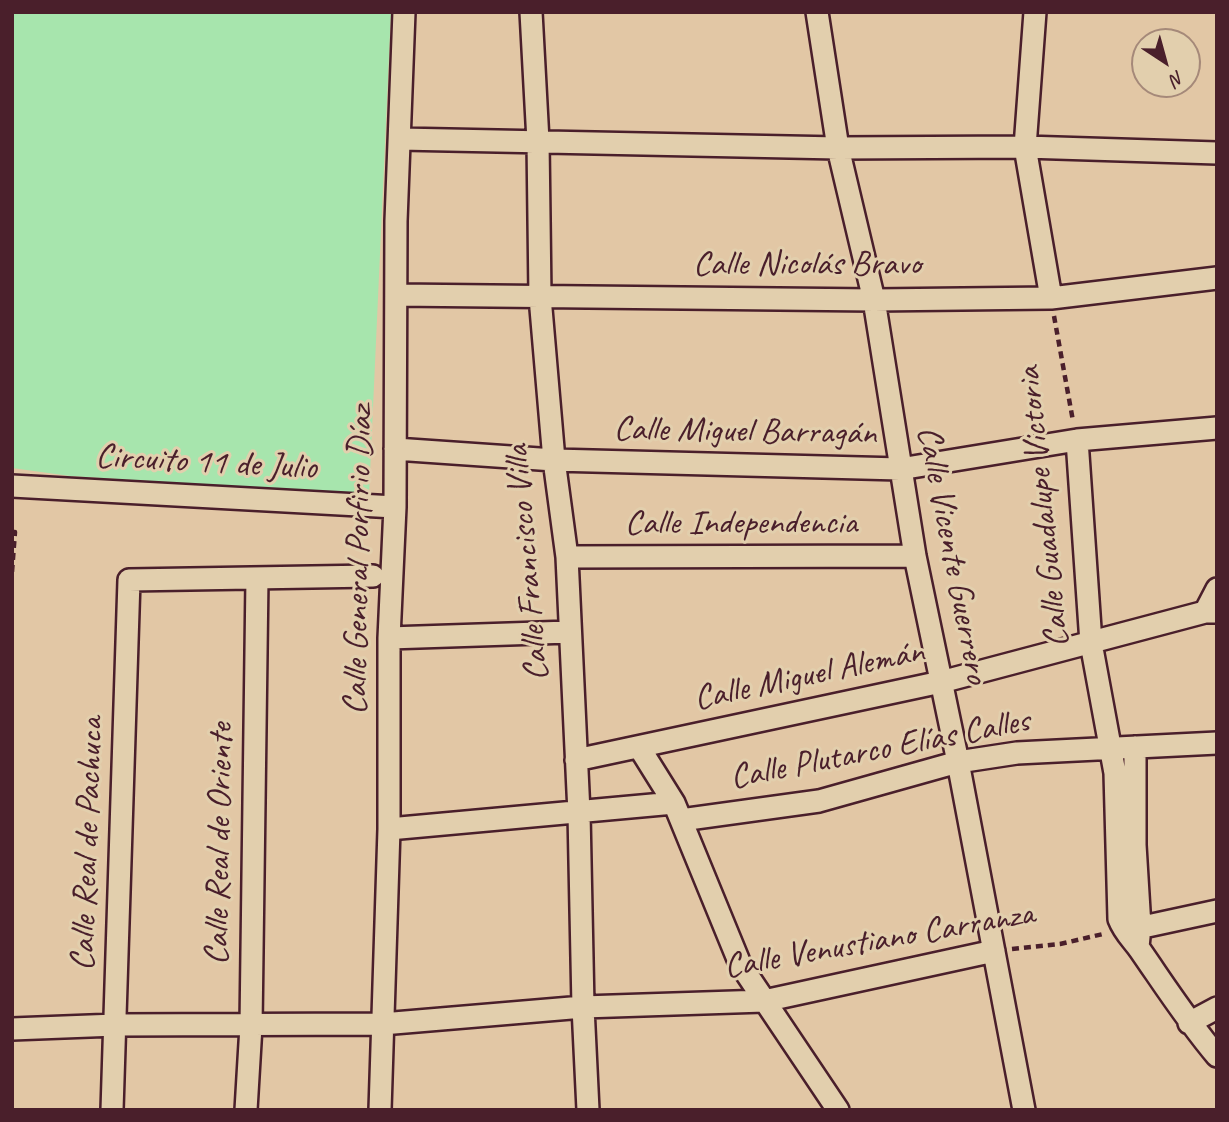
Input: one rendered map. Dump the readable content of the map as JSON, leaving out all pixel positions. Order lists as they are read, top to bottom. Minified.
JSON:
{"streets":{"street":["Calle Nicolás Bravo","Calle Miguel Barragán","Circuito 11 de Julio","Calle Guadalupe Victoria","Calle Independencia","Calle Vicente Guerrero","Calle General Porfirio Díaz","Calle Francisco Villa","Calle Miguel Alemán","Calle Plutarco Elías Calles","Calle Real de Pachuca","Calle Real de Oriente","Calle Venustiano Carranza"]},"crossings":[["Calle Nicolás Bravo","Calle Guadalupe Victoria"],["Calle Nicolás Bravo","Calle Vicente Guerrero"],["Calle Nicolás Bravo","Calle General Porfirio Díaz"],["Calle Nicolás Bravo","Calle Francisco Villa"],["Calle Miguel Barragán","Calle Guadalupe Victoria"],["Calle Miguel Barragán","Calle Vicente Guerrero"],["Calle Miguel Barragán","Calle General Porfirio Díaz"],["Calle Miguel Barragán","Calle Francisco Villa"],["Circuito 11 de Julio","Calle General Porfirio Díaz"],["Calle Guadalupe Victoria","Calle Miguel Alemán"],["Calle Guadalupe Victoria","Calle Plutarco Elías Calles"],["Calle Guadalupe Victoria","Calle Venustiano Carranza"],["Calle Independencia","Calle Vicente Guerrero"],["Calle Independencia","Calle Francisco Villa"],["Calle Vicente Guerrero","Calle Miguel Alemán"],["Calle Vicente Guerrero","Calle Plutarco Elías Calles"],["Calle Vicente Guerrero","Calle Venustiano Carranza"],["Calle General Porfirio Díaz","Calle Plutarco Elías Calles"],["Calle General Porfirio Díaz","Calle Venustiano Carranza"],["Calle Francisco Villa","Calle Miguel Alemán"],["Calle Francisco Villa","Calle Plutarco Elías Calles"],["Calle Francisco Villa","Calle Venustiano Carranza"],["Calle Real de Pachuca","Calle Real de Oriente"],["Calle Real de Pachuca","Calle Venustiano Carranza"],["Calle Real de Oriente","Calle Venustiano Carranza"]],"north":"bottom right"}
